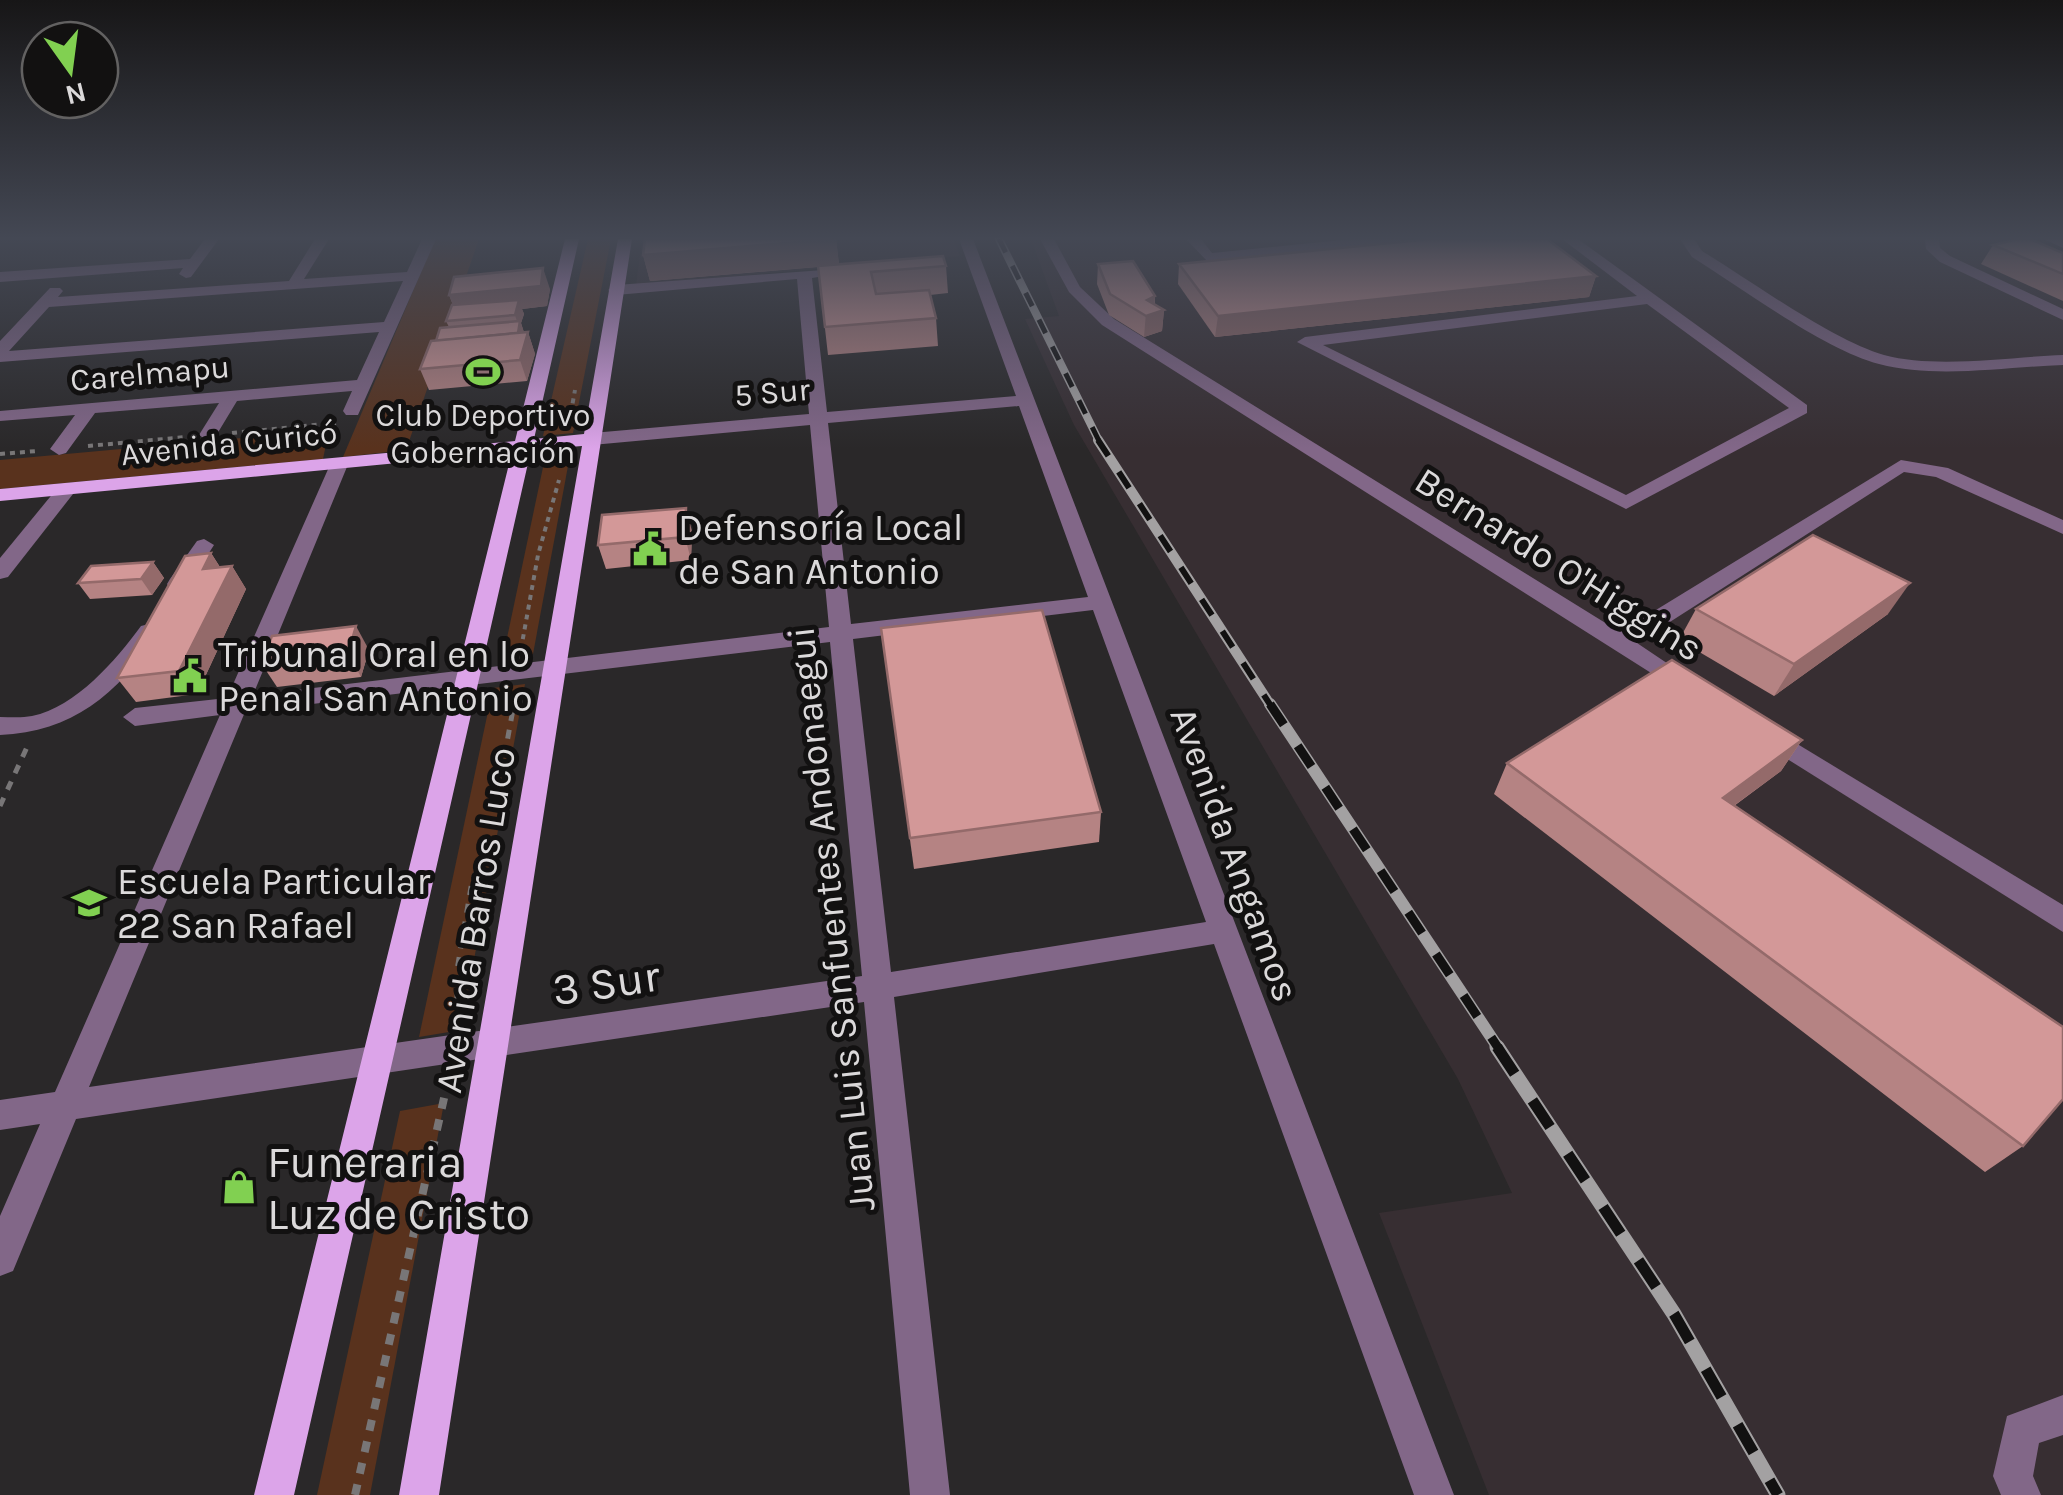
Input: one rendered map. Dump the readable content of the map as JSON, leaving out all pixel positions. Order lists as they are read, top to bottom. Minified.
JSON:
{"streets":{"main road":["5 Sur","Avenida Curicó","Avenida Barros Luco"],"street":["Carelmapu","Bernardo O'Higgins","Avenida Angamos","Juan Luis Sanfuentes Andonaegui","3 Sur"]},"crossings":[["5 Sur","Avenida Curicó"],["5 Sur","Avenida Angamos"],["5 Sur","Juan Luis Sanfuentes Andonaegui"],["5 Sur","Avenida Barros Luco"],["Avenida Curicó","Avenida Barros Luco"],["Avenida Angamos","3 Sur"],["Juan Luis Sanfuentes Andonaegui","3 Sur"],["Avenida Barros Luco","3 Sur"]],"places":{"sports":["Club Deportivo Gobernación"],"public building":["Defensoría Local de San Antonio","Tribunal Oral en lo Penal San Antonio"],"school or university":["Escuela Particular 22 San Rafael"],"shop":["Funeraria Luz de Cristo"]},"north":"bottom"}
